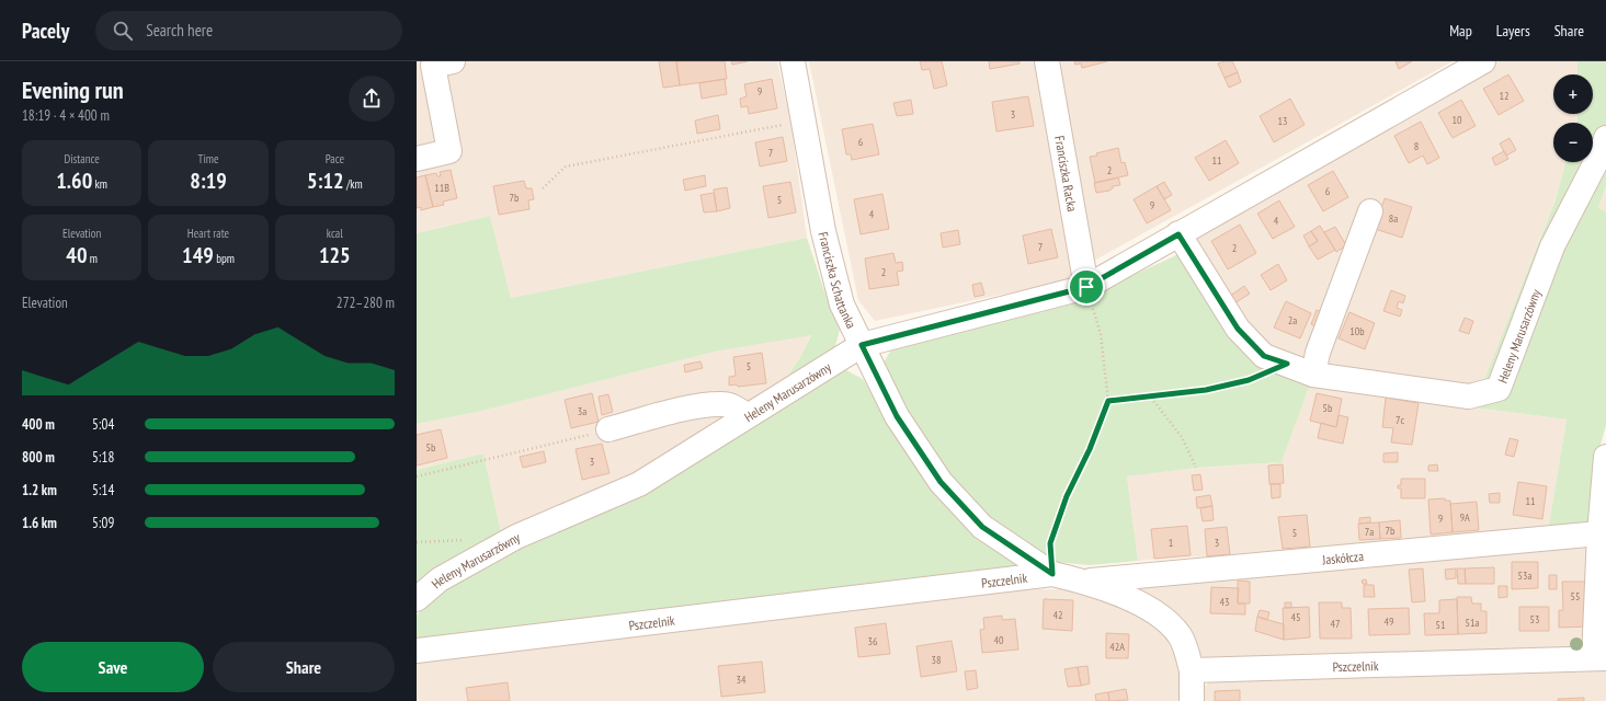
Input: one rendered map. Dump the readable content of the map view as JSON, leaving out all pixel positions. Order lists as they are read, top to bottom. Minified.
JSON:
{"streets":{"street":["Franciszka Racka","Franciszka Schattanka","Heleny Marusarzówny","Jaskółcza","Pszczelnik"]},"crossings":[["Franciszka Racka","Heleny Marusarzówny"],["Franciszka Schattanka","Heleny Marusarzówny"],["Franciszka Schattanka","Pszczelnik"],["Jaskółcza","Pszczelnik"]],"house_numbers":["9","12","3","10","13","6","8","7","11","2","11B","6","7b","5","9","4","8a","4","7","2","2","2a","10b","5","5b","3a","7c","5b","3","11","9A","9","7b","7a","5","1","3","53a","55","43","42","45","53","49","51a","47","51","40","36","42A","38","34"],"page":{"header":"Pacely","search":"Search here","nav":["Map","Layers","Share"],"heading":["Evening run","18:19 · 4 × 400 m"],"map_buttons":["+","−"],"stats":[["Distance","1.60 km"],["Time","8:19"],["Pace","5:12 /km"],["Elevation","40 m"],["Heart rate","149 bpm"],["kcal","125"]],"chart":["Elevation","272–280 m"],"list":[{"name":"400 m","note":"5:04"},{"name":"800 m","note":"5:18"},{"name":"1.2 km","note":"5:14"},{"name":"1.6 km","note":"5:09"}],"buttons":["Save","Share"]}}
